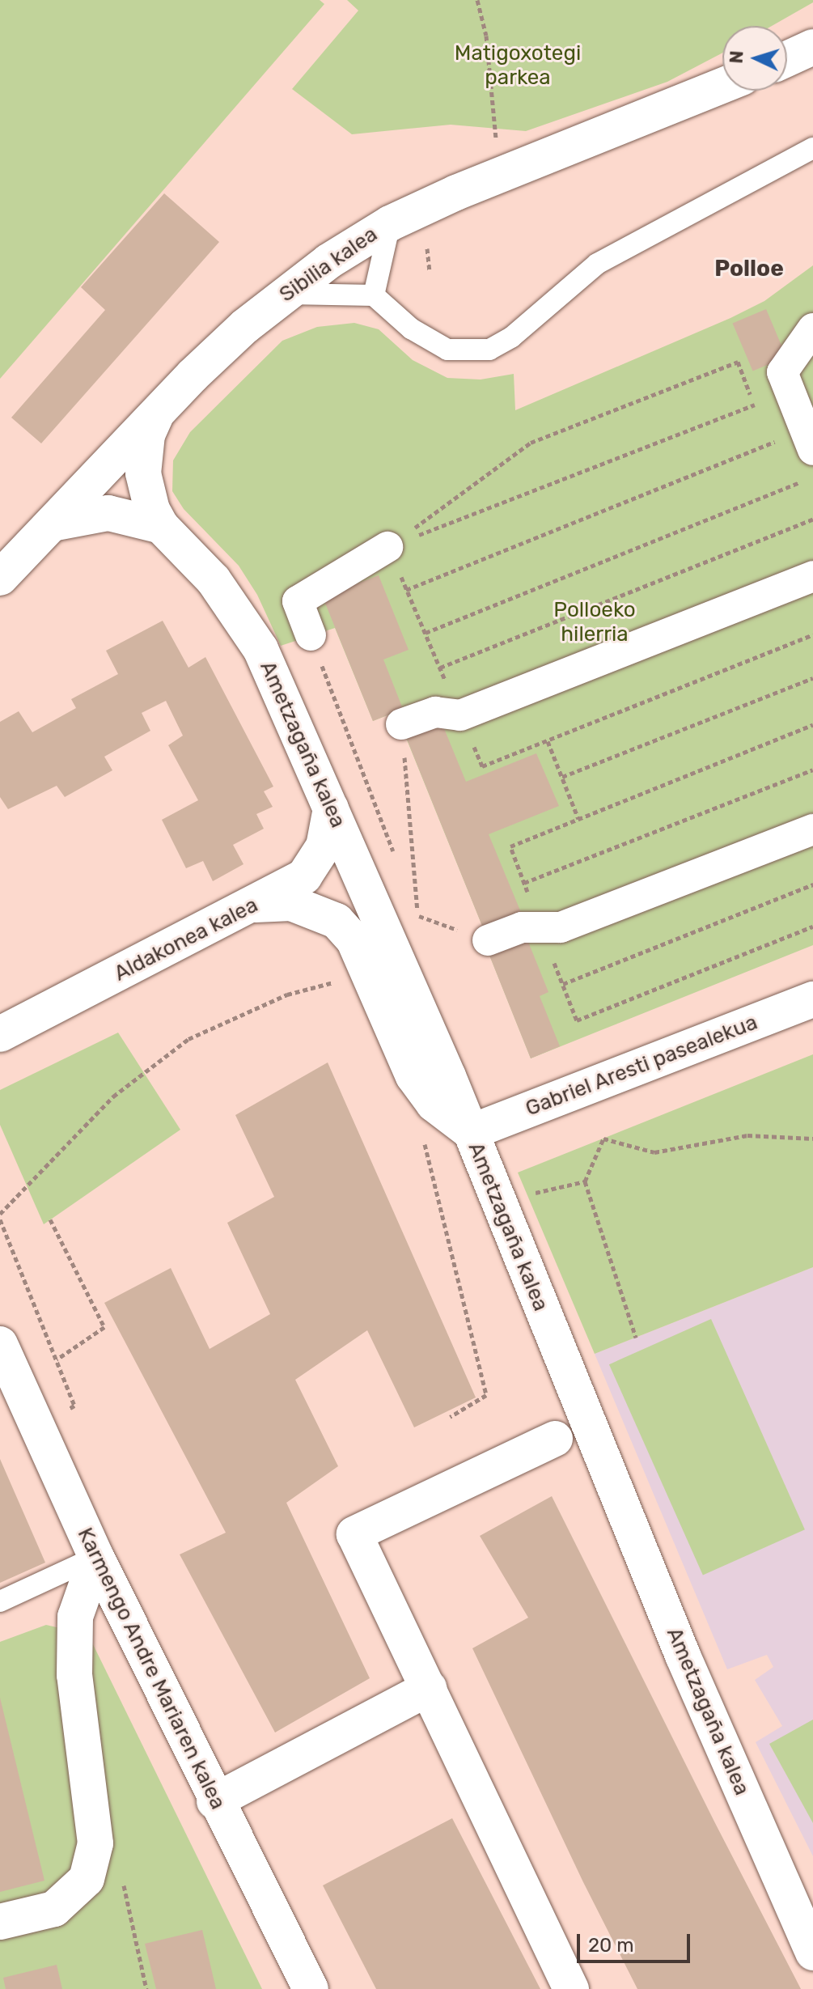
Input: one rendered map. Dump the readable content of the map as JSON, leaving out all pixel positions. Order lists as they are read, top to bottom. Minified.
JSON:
{"streets":{"street":["Sibilia kalea","Ametzagaña kalea","Aldakonea kalea","Gabriel Aresti pasealekua","Karmengo Andre Mariaren kalea"]},"crossings":[["Sibilia kalea","Ametzagaña kalea"],["Ametzagaña kalea","Aldakonea kalea"],["Ametzagaña kalea","Gabriel Aresti pasealekua"]],"districts":["Polloe"],"parks":["Matigoxotegi parkea","Polloeko hilerria"],"scale_bar":"20 m","north":"left"}
